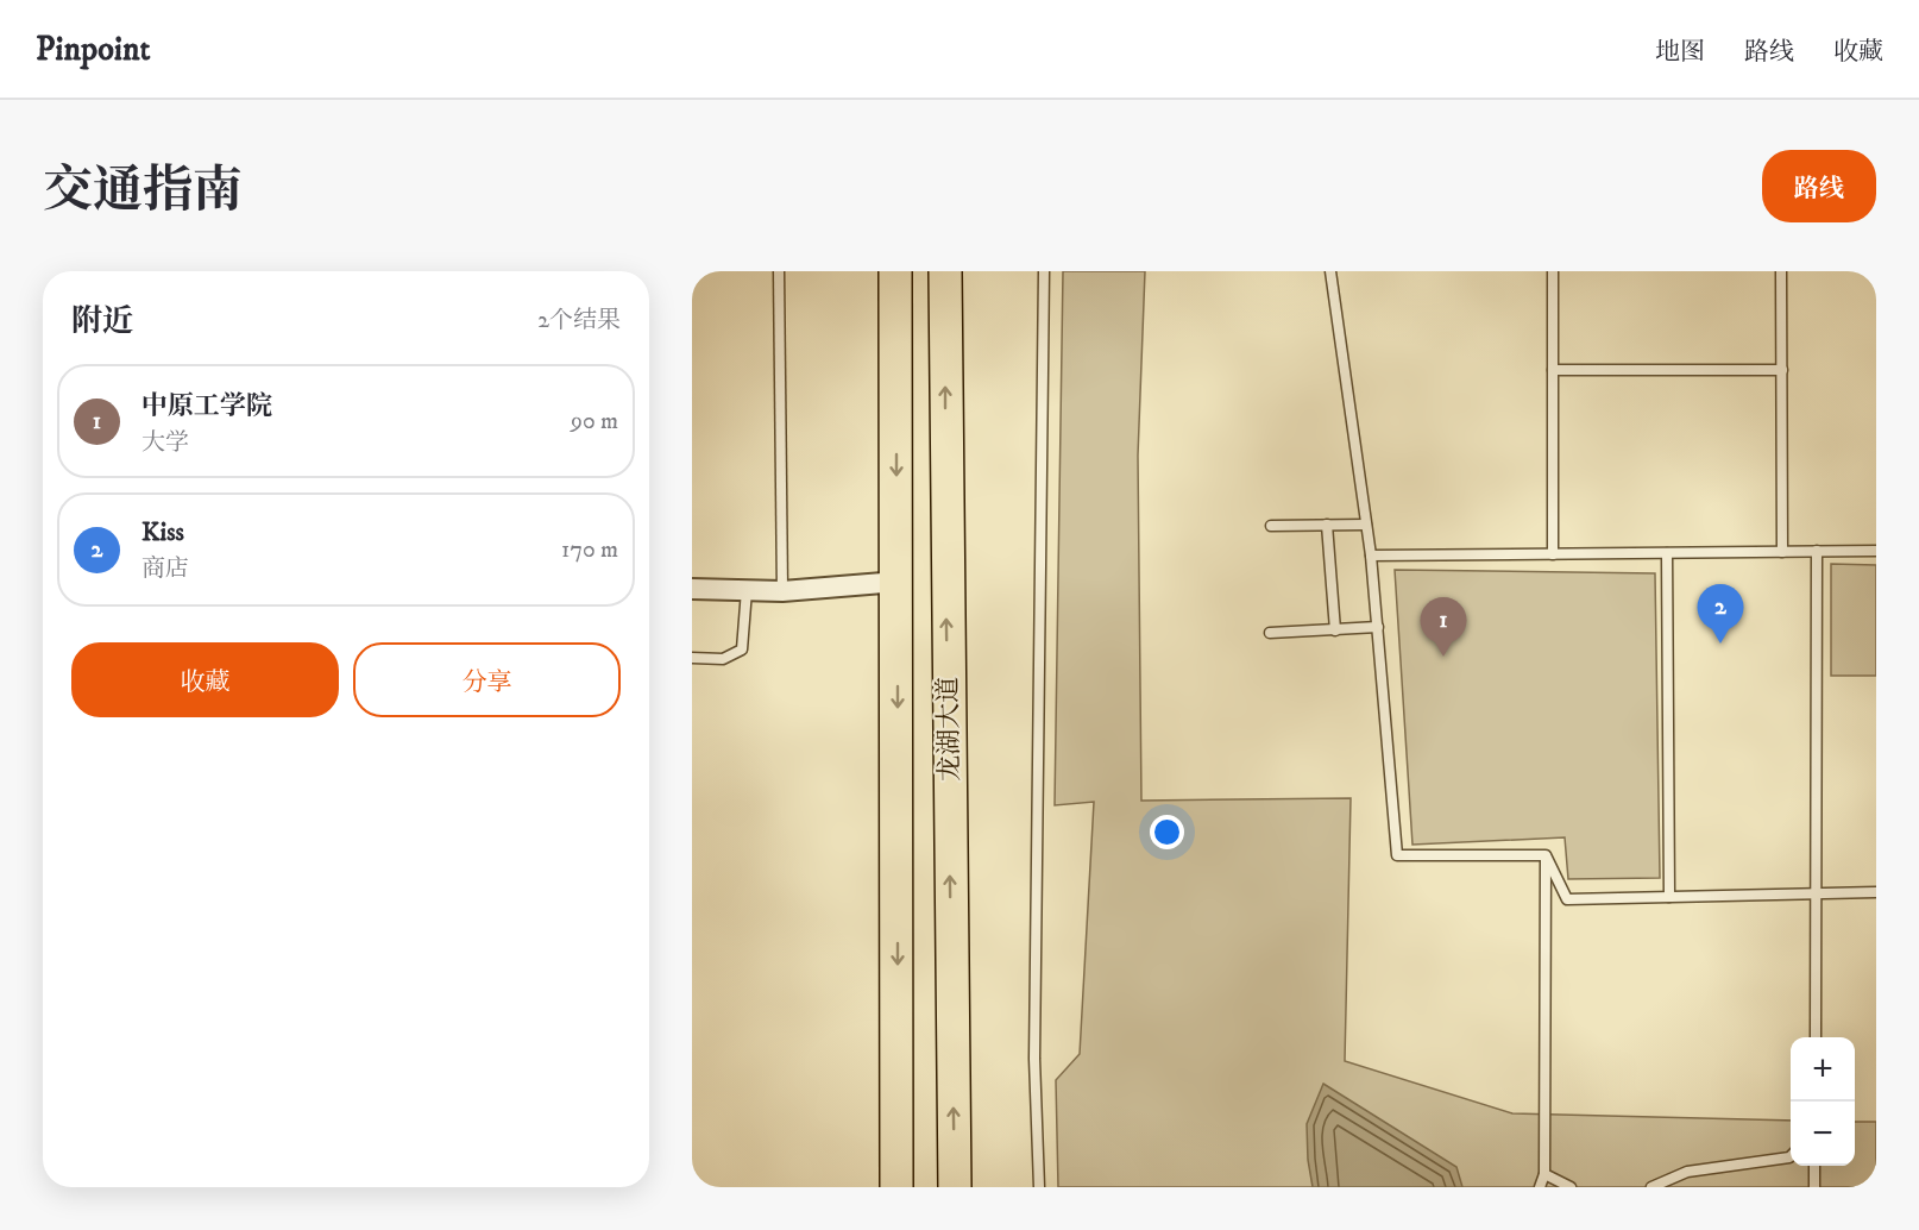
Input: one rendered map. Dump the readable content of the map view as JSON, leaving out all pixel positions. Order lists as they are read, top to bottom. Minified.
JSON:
{"streets":{"highway":["龙湖大道"]},"page":{"header":"Pinpoint","nav":["地图","路线","收藏"],"title":"交通指南","buttons":["路线",["收藏","分享"]],"heading":["附近","2个结果"],"list":[{"mark":"1","name":"中原工学院","note":"大学","value":"90 m"},{"mark":"2","name":"Kiss","note":"商店","value":"170 m"}],"pins":["2","1"],"map_buttons":["+","−"]}}
